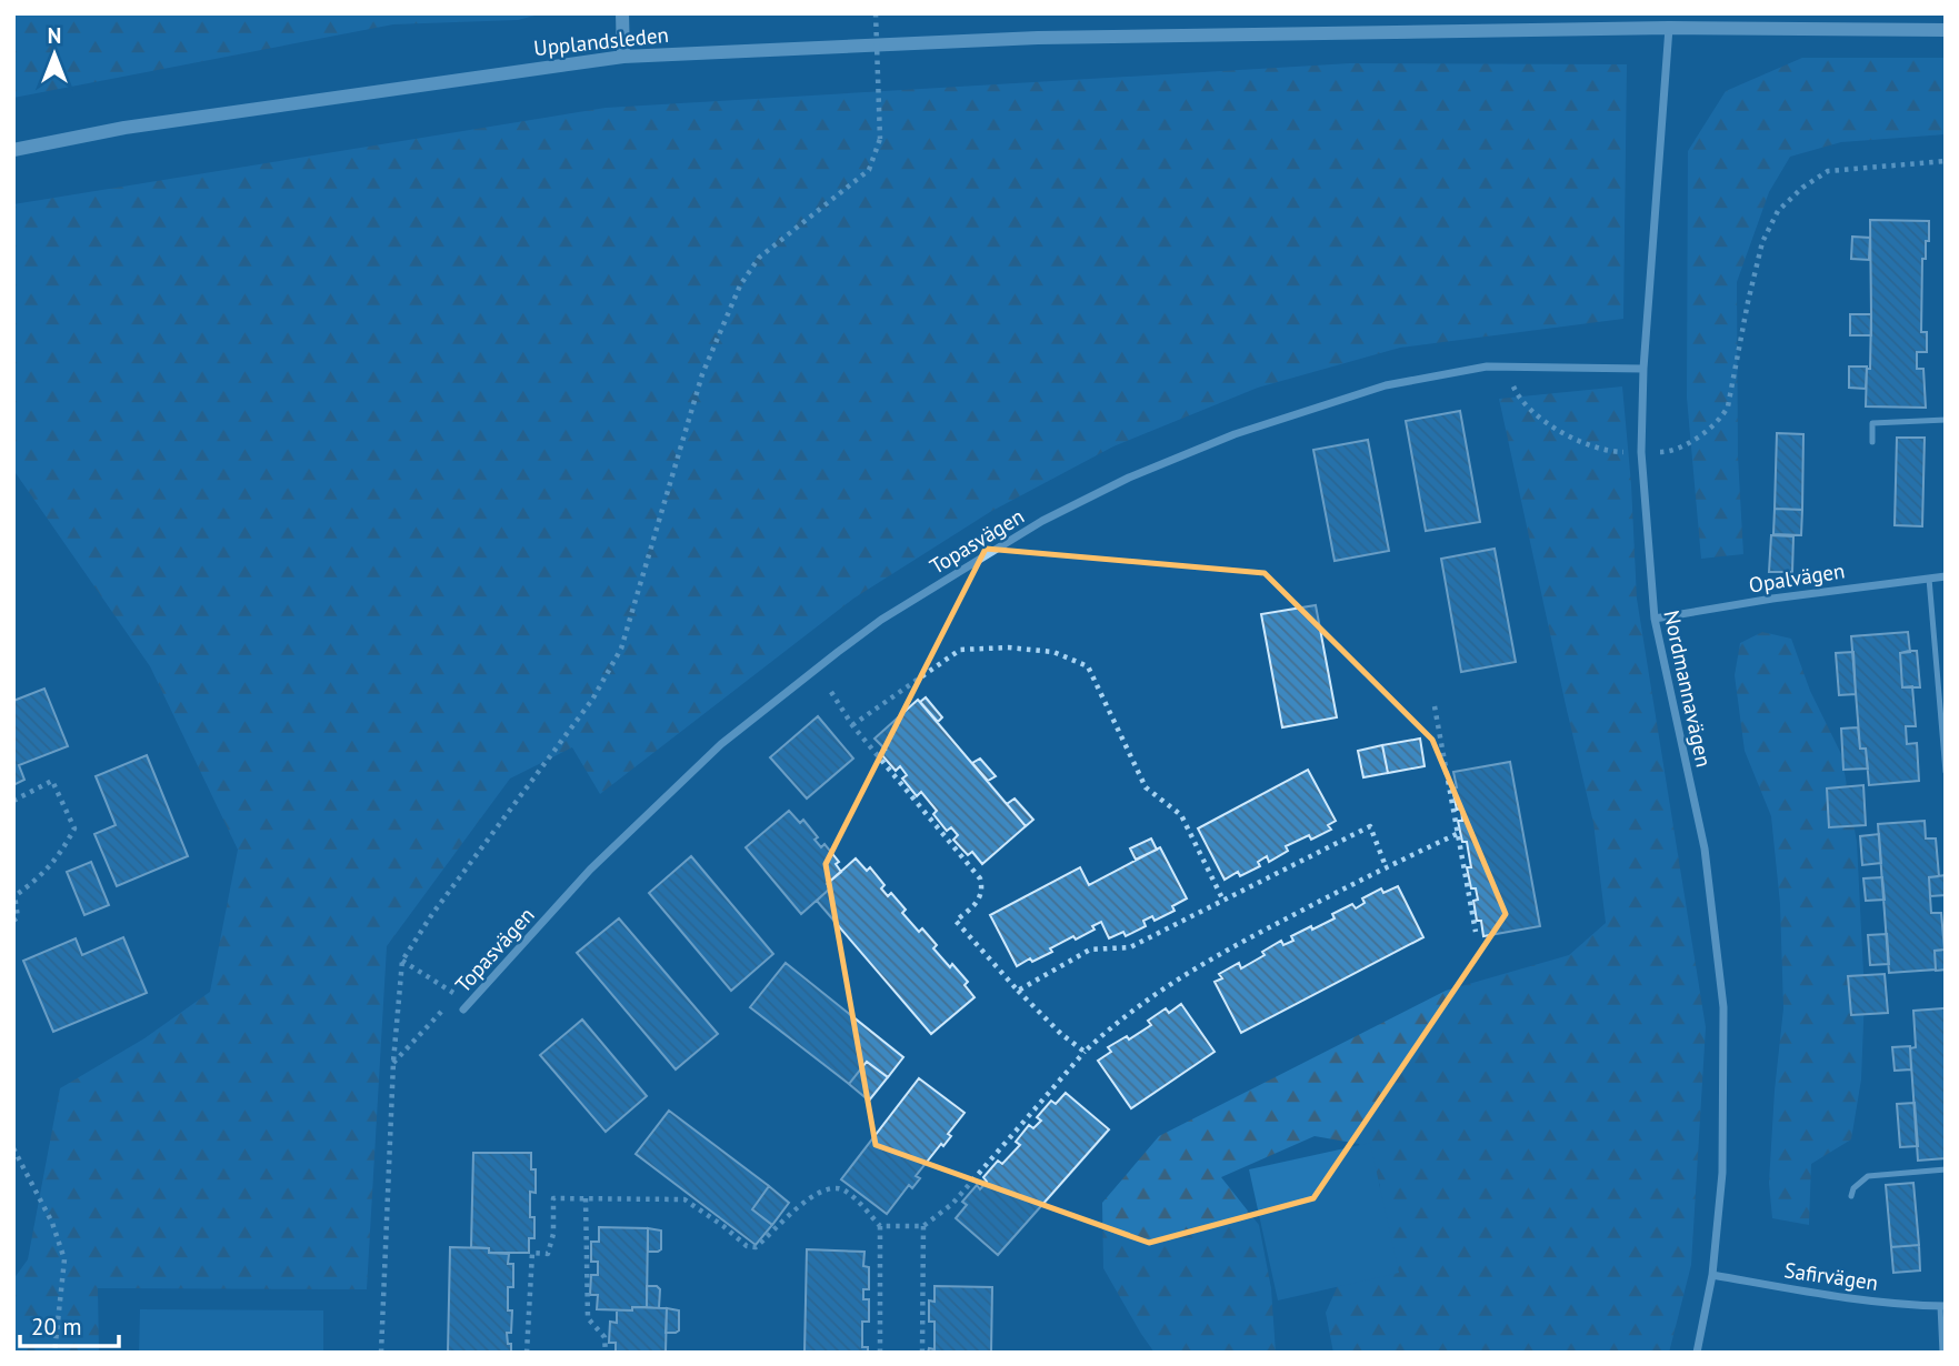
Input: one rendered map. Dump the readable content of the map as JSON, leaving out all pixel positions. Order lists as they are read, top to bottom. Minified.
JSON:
{"streets":{"street":["Upplandsleden","Topasvägen","Opalvägen","Nordmannavägen","Safirvägen"]},"crossings":[["Upplandsleden","Nordmannavägen"],["Topasvägen","Nordmannavägen"],["Opalvägen","Nordmannavägen"],["Nordmannavägen","Safirvägen"]],"scale_bar":"20 m","north":"top"}
